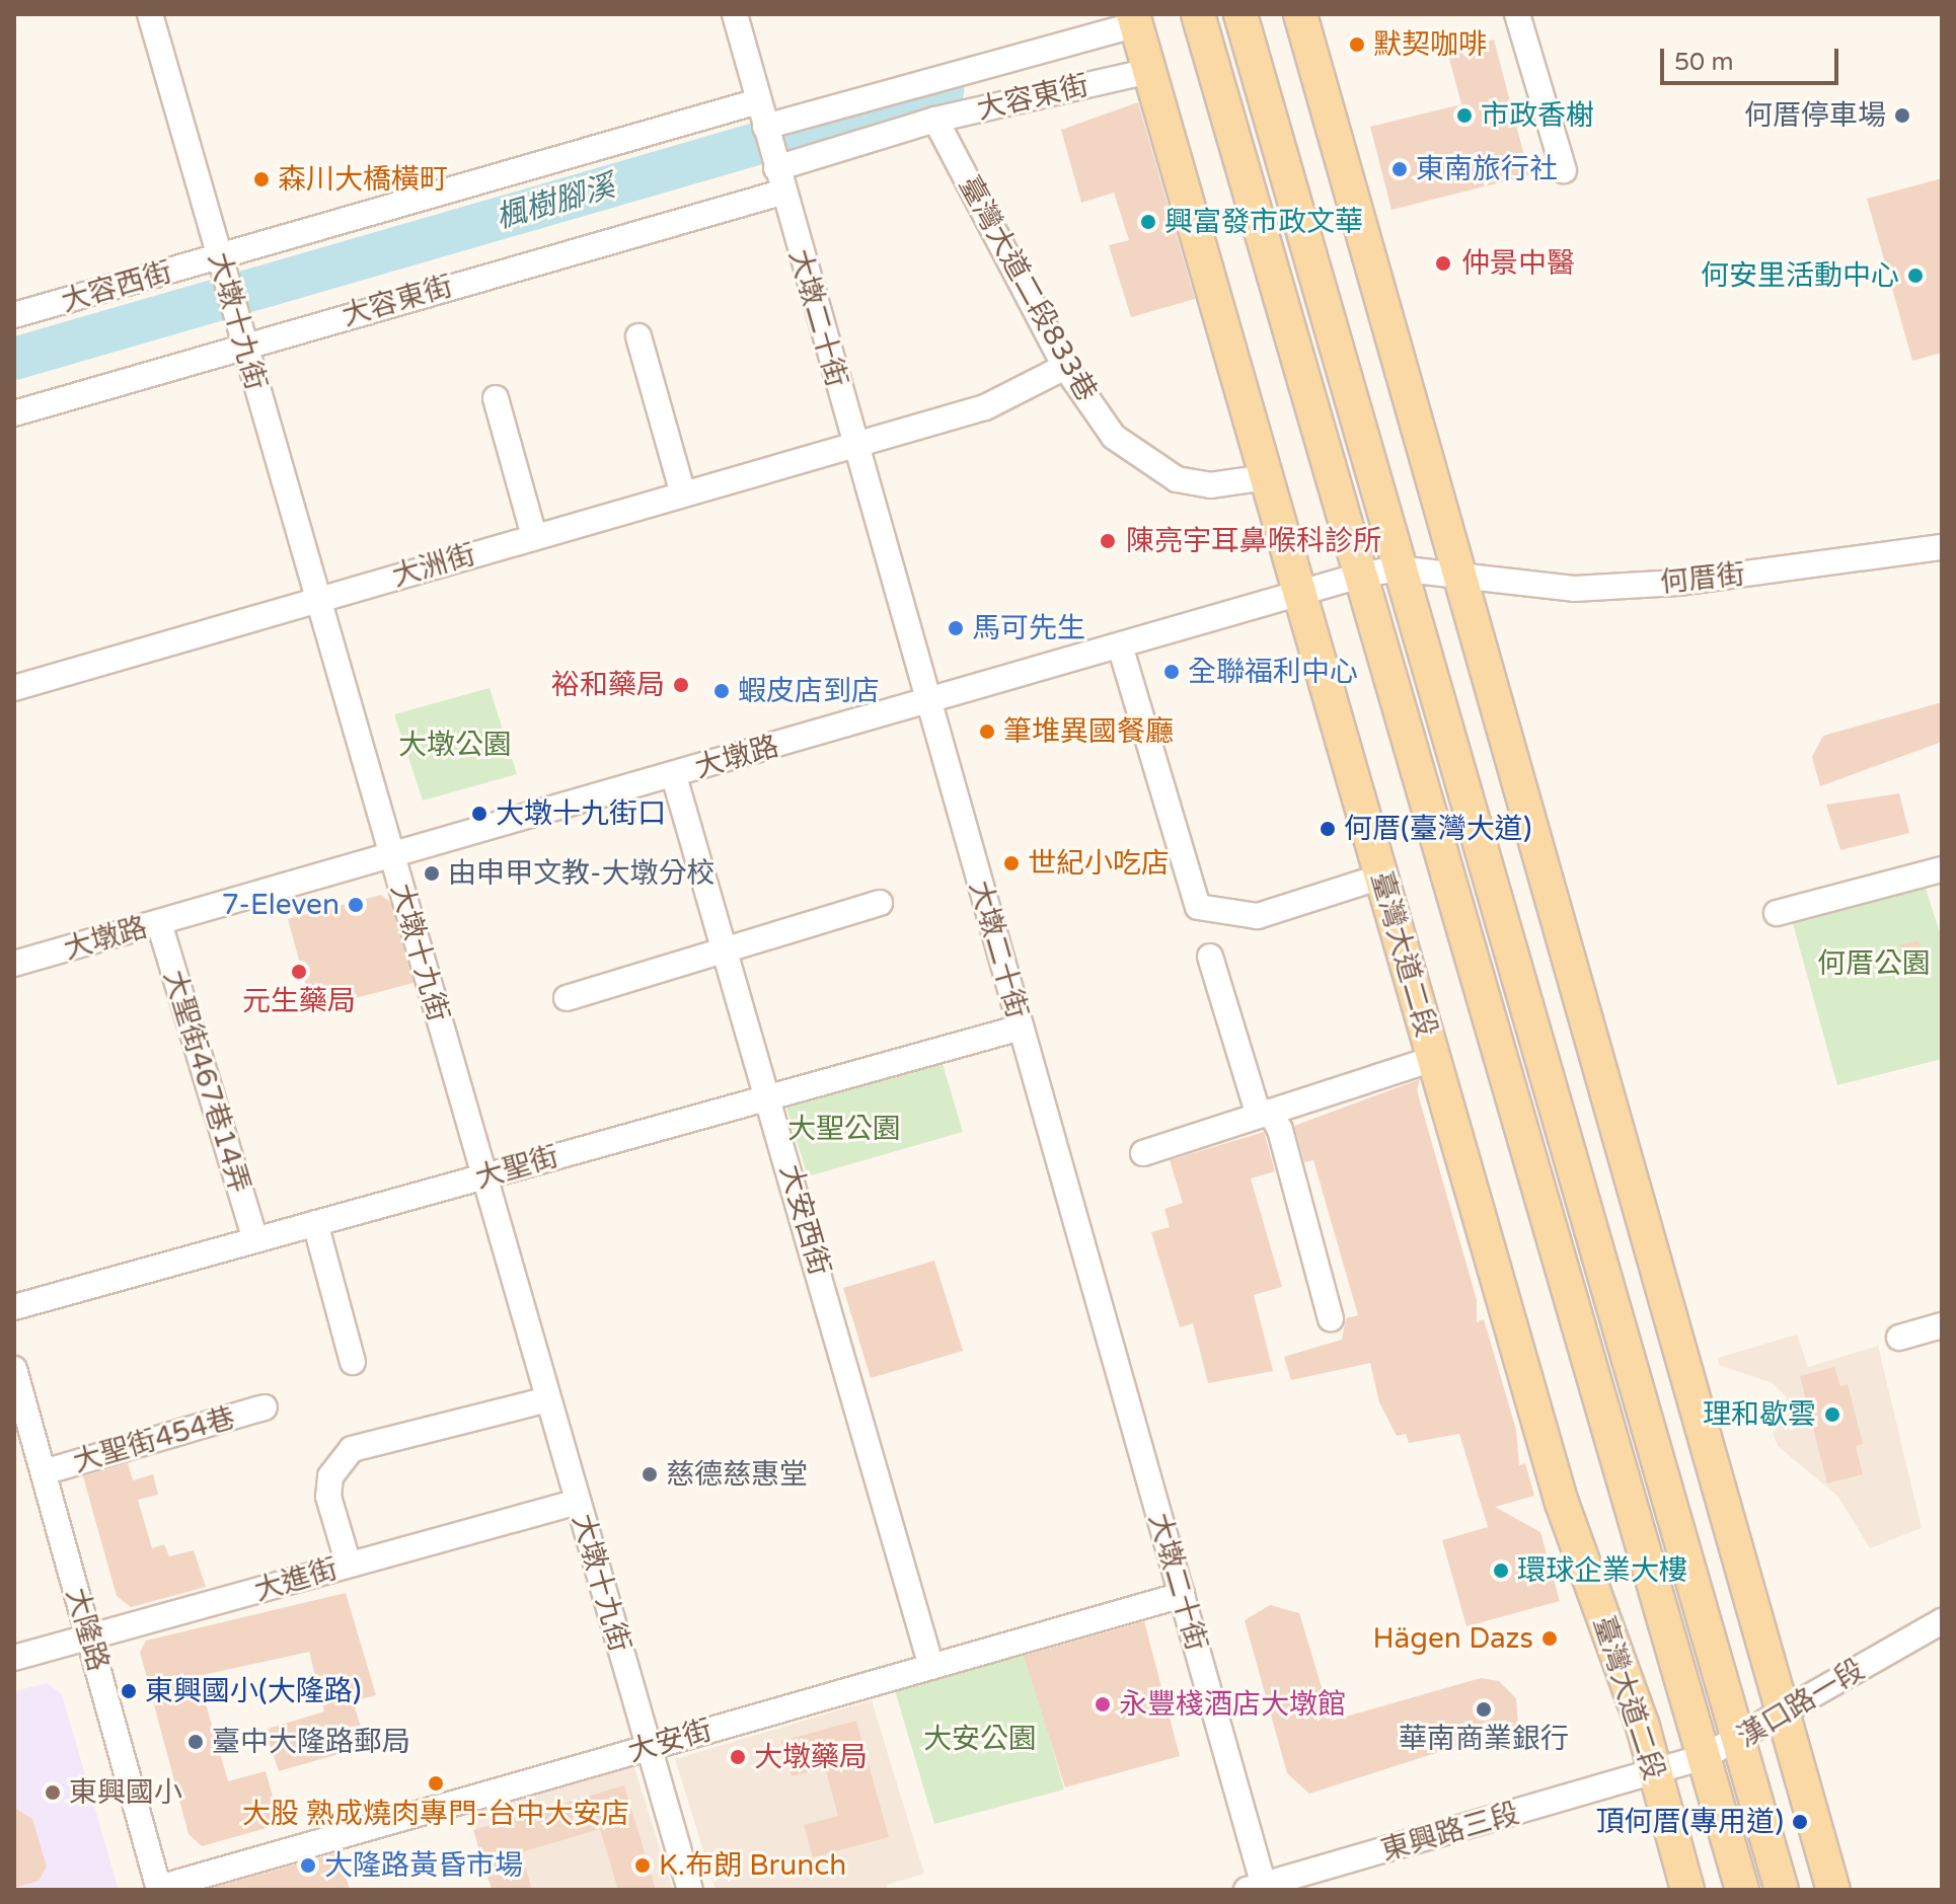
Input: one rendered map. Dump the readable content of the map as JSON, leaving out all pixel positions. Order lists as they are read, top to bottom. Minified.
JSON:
{"streets":{"main road":["臺灣大道二段"],"street":["大容東街","大容西街","臺灣大道二段833巷","大墩二十街","大墩十九街","大洲街","何厝街","大墩路","大聖街467巷14弄","大聖街","大安西街","大聖街454巷","大進街","大隆路","漢口路一段","大安街","東興路三段"]},"crossings":[["大容東街","臺灣大道二段833巷"],["大容東街","大墩二十街"],["大容東街","大墩十九街"],["大容東街","臺灣大道二段"],["大容西街","大墩十九街"],["臺灣大道二段833巷","大洲街"],["臺灣大道二段833巷","臺灣大道二段"],["大墩二十街","大洲街"],["大墩二十街","大墩路"],["大墩二十街","大聖街"],["大墩二十街","大安街"],["大墩二十街","東興路三段"],["大墩十九街","大洲街"],["大墩十九街","大墩路"],["大墩十九街","大聖街"],["大墩十九街","大進街"],["大墩十九街","大安街"],["何厝街","大墩路"],["大墩路","臺灣大道二段"],["大墩路","大聖街467巷14弄"],["大墩路","大安西街"],["臺灣大道二段","漢口路一段"],["臺灣大道二段","東興路三段"],["大聖街467巷14弄","大聖街"],["大聖街","大安西街"],["大安西街","大安街"],["大聖街454巷","大隆路"],["大進街","大隆路"],["大隆路","大安街"],["漢口路一段","東興路三段"]],"water":["楓樹腳溪"],"parks":["大墩公園","何厝公園","大聖公園","大安公園"],"places":["默契咖啡","市政香榭","何厝停車場","東南旅行社","森川大橋橫町","興富發市政文華","仲景中醫","何安里活動中心","陳亮宇耳鼻喉科診所","馬可先生","全聯福利中心","裕和藥局","蝦皮店到店","筆堆異國餐廳","大墩十九街口","何厝(臺灣大道)","世紀小吃店","由申甲文教-大墩分校","7-Eleven","元生藥局","理和歇雲","慈德慈惠堂","環球企業大樓","Hägen Dazs","東興國小(大隆路)","永豐棧酒店大墩館","華南商業銀行","臺中大隆路郵局","大墩藥局","大股 熟成燒肉專門-台中大安店","東興國小","頂何厝(專用道)","大隆路黃昏市場","K.布朗 Brunch"],"scale_bar":"50 m"}
